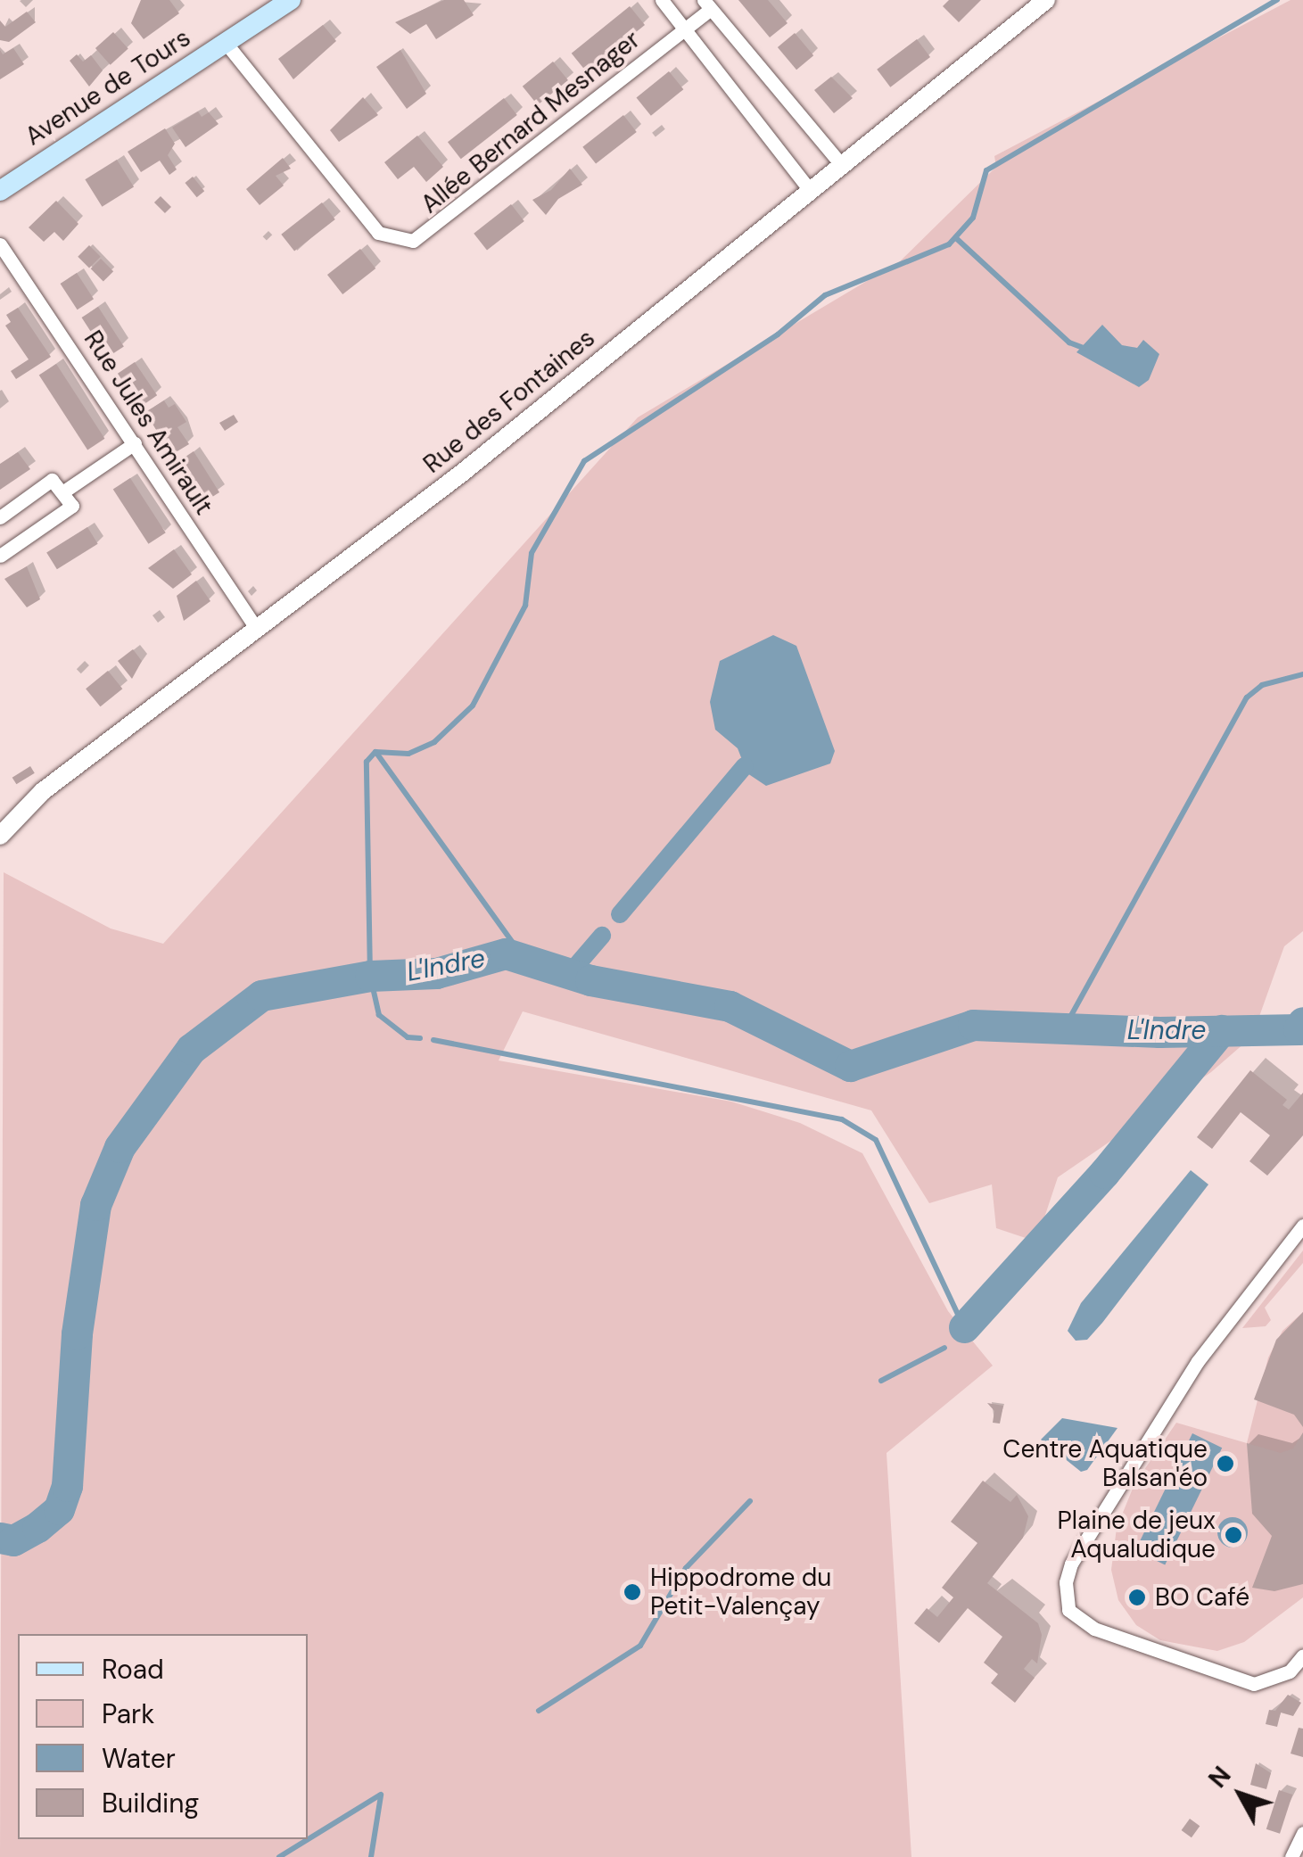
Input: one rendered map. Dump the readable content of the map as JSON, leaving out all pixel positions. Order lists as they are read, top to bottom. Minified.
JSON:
{"streets":{"main road":["Avenue de Tours"],"street":["Allée Bernard Mesnager","Rue des Fontaines","Rue Jules Amirault"]},"crossings":[["Avenue de Tours","Allée Bernard Mesnager"],["Rue des Fontaines","Rue Jules Amirault"]],"water":["L'Indre"],"places":["Centre Aquatique Balsan'éo","Plaine de jeux Aqualudique","Hippodrome du Petit-Valençay","BO Café"],"legend":["Road","Park","Water","Building"],"north":"top left"}
